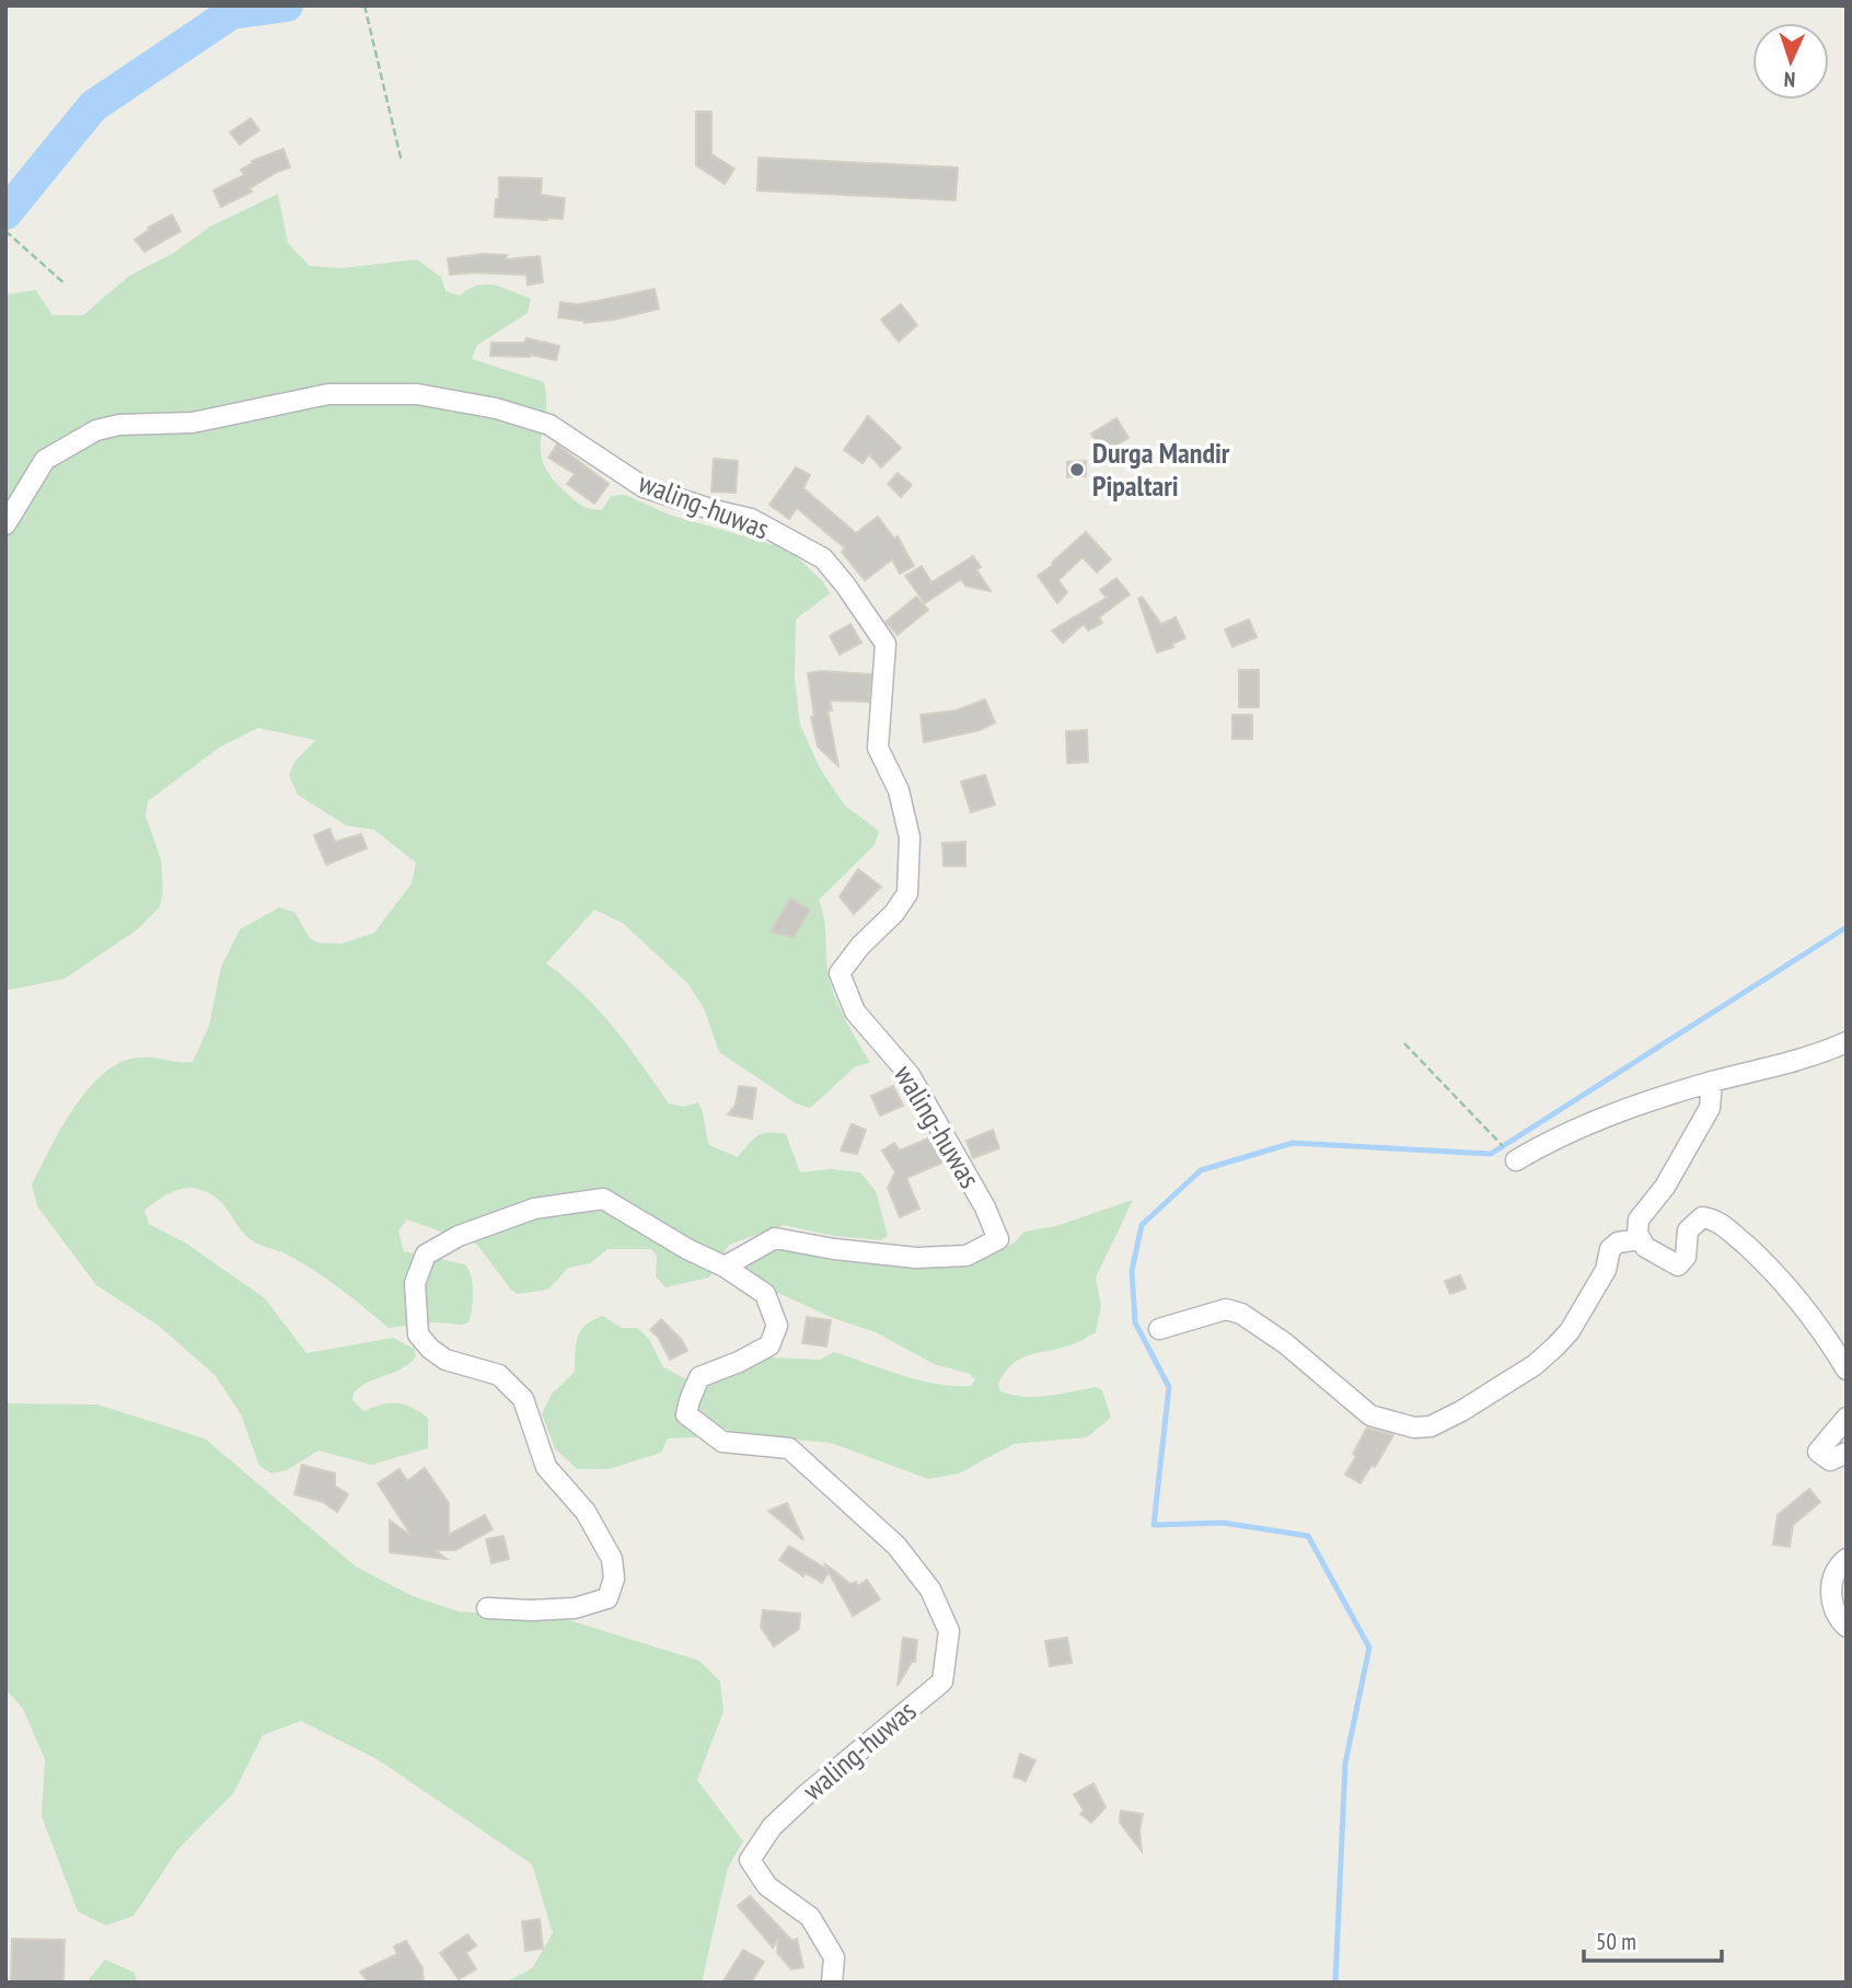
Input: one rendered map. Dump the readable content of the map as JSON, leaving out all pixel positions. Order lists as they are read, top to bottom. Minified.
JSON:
{"streets":{"street":["waling-huwas"]},"places":["Durga Mandir Pipaltari"],"scale_bar":"50 m","north":"bottom"}
